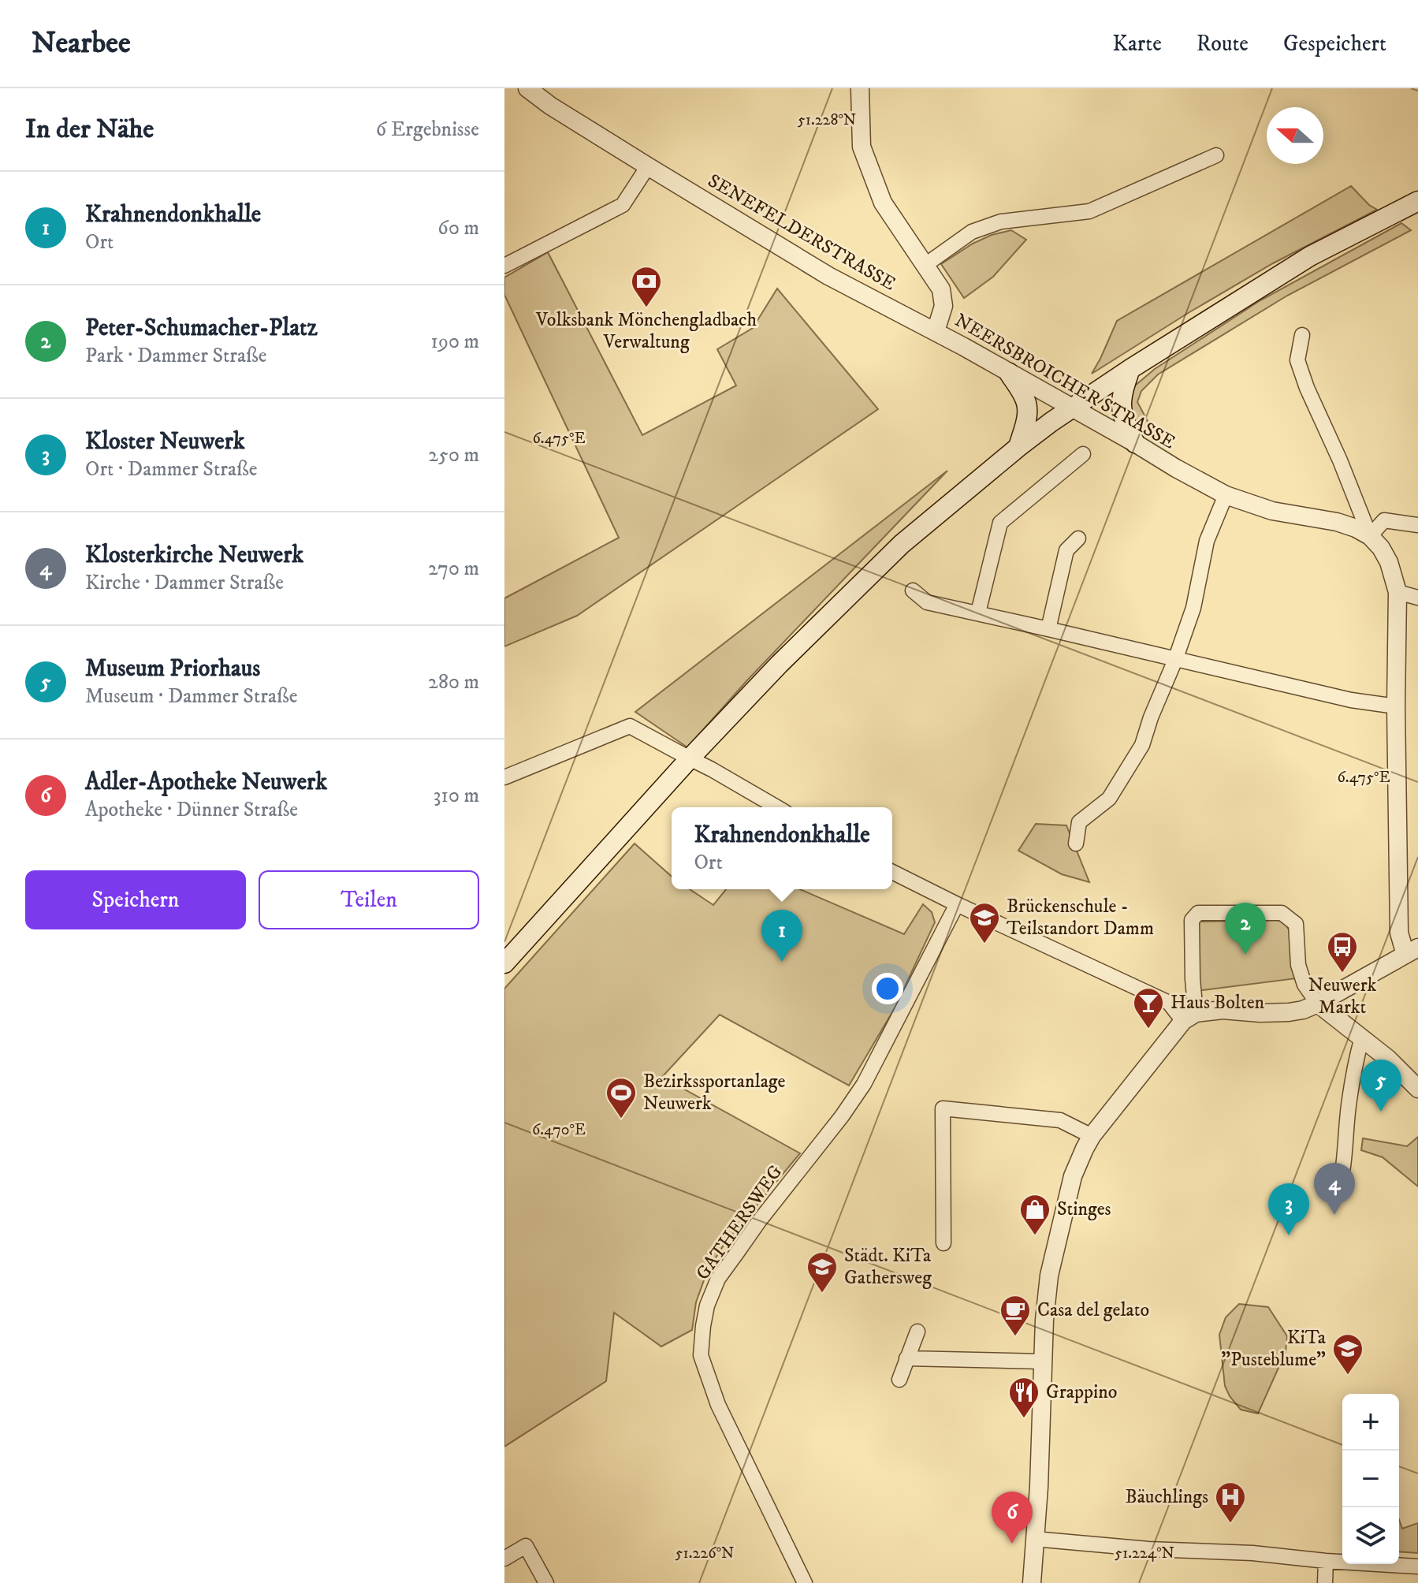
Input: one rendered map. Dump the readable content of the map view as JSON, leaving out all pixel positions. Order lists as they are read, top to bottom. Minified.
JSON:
{"streets":{"street":["SENEFELDERSTRASSE","NEERSBROICHER STRASSE","GATHERSWEG"]},"crossings":[["SENEFELDERSTRASSE","NEERSBROICHER STRASSE"]],"places":{"bank":["Volksbank Mönchengladbach Verwaltung"],"school or university":["Brückenschule - Teilstandort Damm","Städt. KiTa Gathersweg","KiTa \"Pusteblume\""],"bus stop":["Neuwerk Markt"],"bar":["Haus Bolten"],"sports":["Bezirkssportanlage Neuwerk"],"shop":["Stinges"],"cafe":["Casa del gelato"],"restaurant":["Grappino"],"hospital":["Bäuchlings"]},"north":"left","page":{"header":"Nearbee","nav":["Karte","Route","Gespeichert"],"heading":["In der Nähe","6 Ergebnisse"],"list":[{"mark":"1","name":"Krahnendonkhalle","note":"Ort","value":"60 m"},{"mark":"2","name":"Peter-Schumacher-Platz","note":"Park · Dammer Straße","value":"190 m"},{"mark":"3","name":"Kloster Neuwerk","note":"Ort · Dammer Straße","value":"250 m"},{"mark":"4","name":"Klosterkirche Neuwerk","note":"Kirche · Dammer Straße","value":"270 m"},{"mark":"5","name":"Museum Priorhaus","note":"Museum · Dammer Straße","value":"280 m"},{"mark":"6","name":"Adler-Apotheke Neuwerk","note":"Apotheke · Dünner Straße","value":"310 m"}],"popup":["Krahnendonkhalle","Ort"],"buttons":["Speichern","Teilen"],"pins":["2","1","5","4","3","6"],"map_buttons":["+","−"]},"coordinates":["51.228°N","6.475°E","6.470°E","51.226°N","51.224°N"]}
